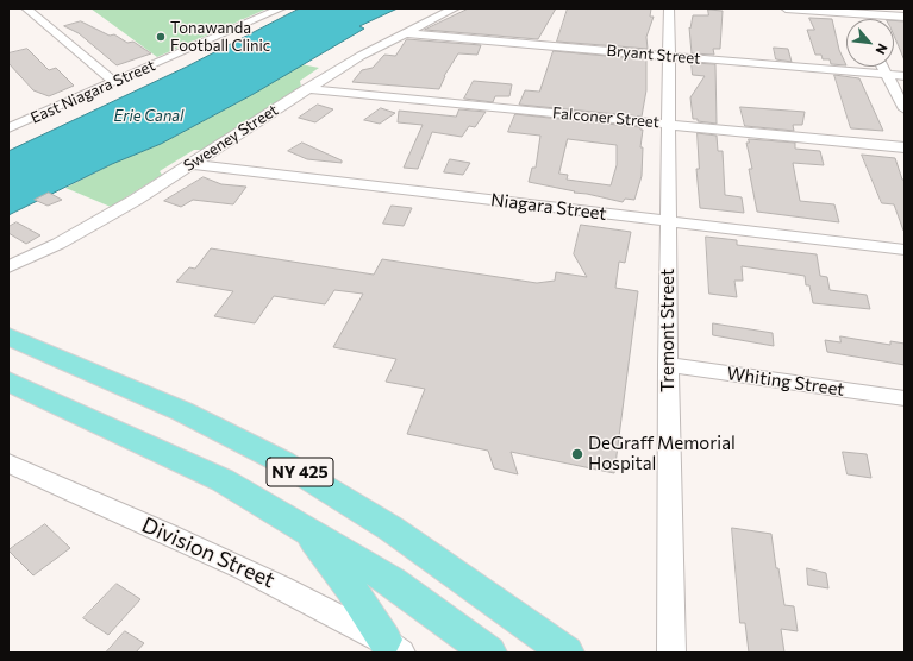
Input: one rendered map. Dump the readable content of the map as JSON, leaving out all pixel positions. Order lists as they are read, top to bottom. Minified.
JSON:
{"streets":{"main road":["NY 425"],"street":["Bryant Street","East Niagara Street","Falconer Street","Sweeney Street","Niagara Street","Tremont Street","Whiting Street","Division Street"]},"crossings":[["Bryant Street","Sweeney Street"],["Bryant Street","Tremont Street"],["Falconer Street","Sweeney Street"],["Falconer Street","Tremont Street"],["Sweeney Street","Niagara Street"],["Niagara Street","Tremont Street"],["Tremont Street","Whiting Street"]],"water":["Erie Canal"],"places":["Tonawanda Football Clinic","DeGraff Memorial Hospital"],"north":"bottom right"}
